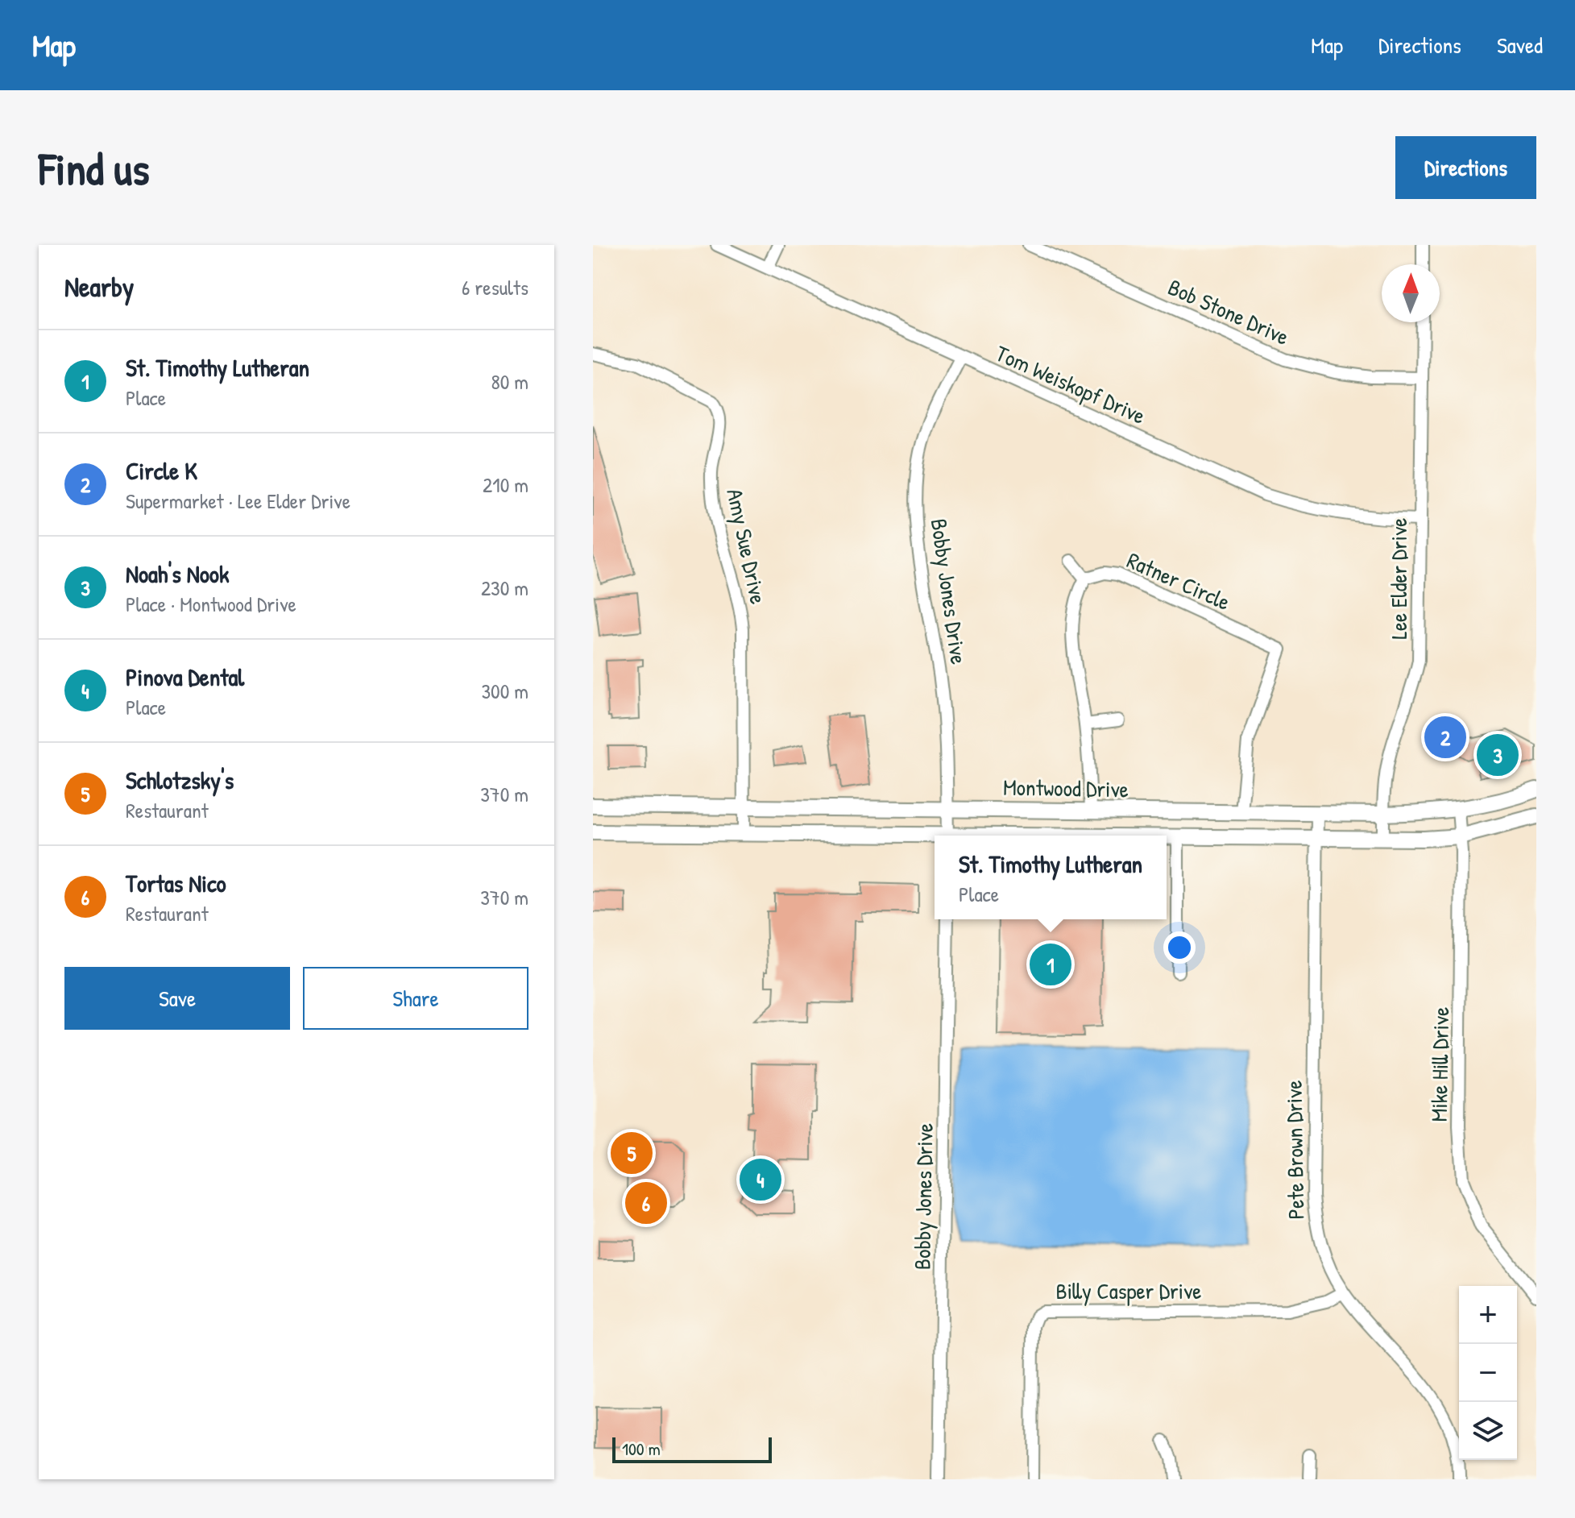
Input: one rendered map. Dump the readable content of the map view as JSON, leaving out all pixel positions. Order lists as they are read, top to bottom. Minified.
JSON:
{"streets":{"main road":["Montwood Drive"],"street":["Bob Stone Drive","Tom Weiskopf Drive","Amy Sue Drive","Lee Elder Drive","Ratner Circle","Bobby Jones Drive","Mike Hill Drive","Pete Brown Drive","Billy Casper Drive"]},"crossings":[["Bob Stone Drive","Lee Elder Drive"],["Tom Weiskopf Drive","Lee Elder Drive"],["Tom Weiskopf Drive","Bobby Jones Drive"],["Amy Sue Drive","Montwood Drive"],["Lee Elder Drive","Montwood Drive"],["Ratner Circle","Montwood Drive"],["Bobby Jones Drive","Montwood Drive"],["Montwood Drive","Mike Hill Drive"],["Montwood Drive","Pete Brown Drive"],["Pete Brown Drive","Billy Casper Drive"]],"scale_bar":"100 m","north":"top","page":{"header":"Map","nav":["Map","Directions","Saved"],"buttons":["Directions",["Save","Share"]],"title":"Find us","heading":["Nearby","6 results"],"list":[{"mark":"1","name":"St. Timothy Lutheran","note":"Place","value":"80 m"},{"mark":"2","name":"Circle K","note":"Supermarket · Lee Elder Drive","value":"210 m"},{"mark":"3","name":"Noah's Nook","note":"Place · Montwood Drive","value":"230 m"},{"mark":"4","name":"Pinova Dental","note":"Place","value":"300 m"},{"mark":"5","name":"Schlotzsky's","note":"Restaurant","value":"370 m"},{"mark":"6","name":"Tortas Nico","note":"Restaurant","value":"370 m"}],"pins":["2","3","1","5","4","6"],"popup":["St. Timothy Lutheran","Place"],"map_buttons":["+","−"],"scale":"100 m"}}
